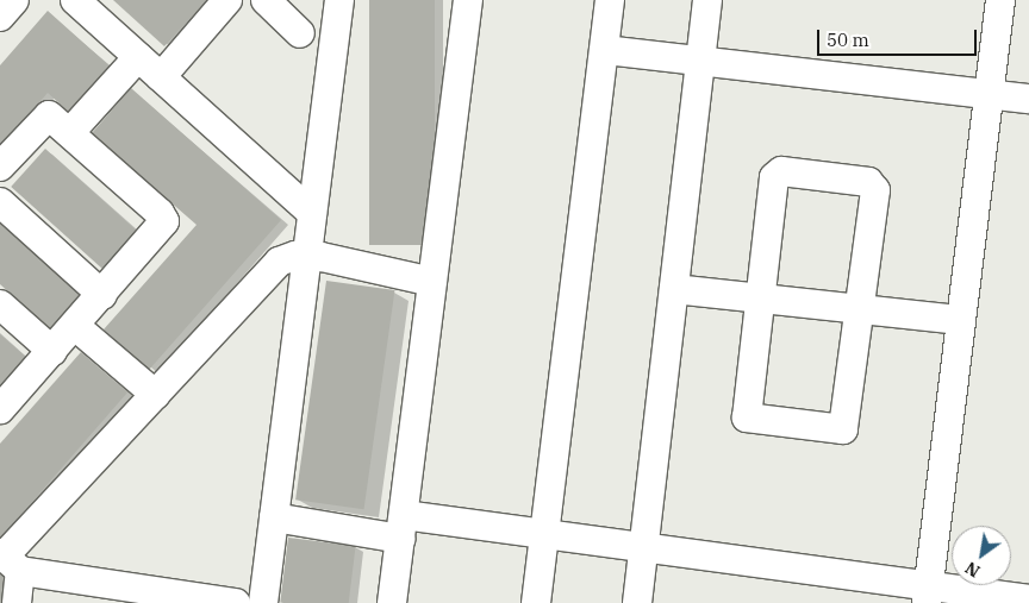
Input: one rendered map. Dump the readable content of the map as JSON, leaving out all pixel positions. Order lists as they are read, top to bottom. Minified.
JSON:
{"scale_bar":"50 m","north":"bottom left"}
